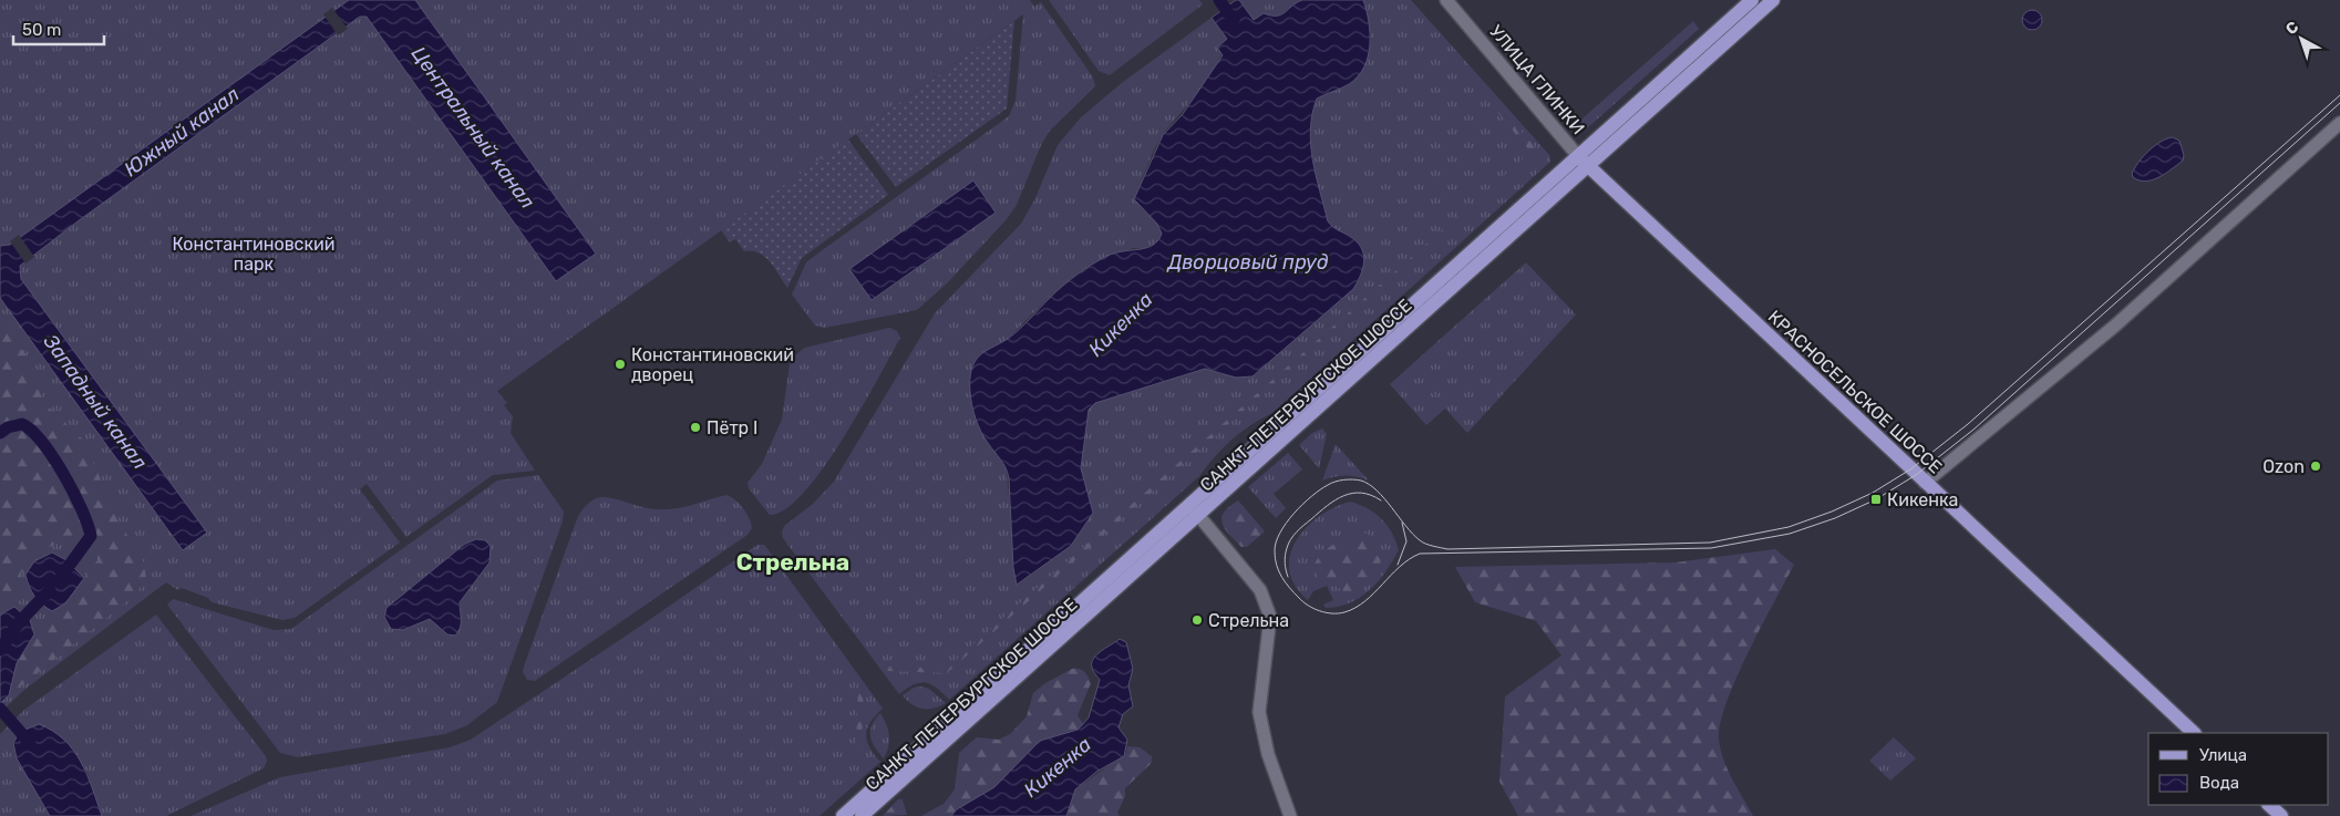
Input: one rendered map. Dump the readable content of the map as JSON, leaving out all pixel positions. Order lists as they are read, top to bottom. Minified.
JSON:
{"streets":{"main road":["КРАСНОСЕЛЬСКОЕ ШОССЕ","САНКТ-ПЕТЕРБУРГСКОЕ ШОССЕ"],"street":["УЛИЦА ГЛИНКИ"]},"crossings":[["УЛИЦА ГЛИНКИ","КРАСНОСЕЛЬСКОЕ ШОССЕ"],["УЛИЦА ГЛИНКИ","САНКТ-ПЕТЕРБУРГСКОЕ ШОССЕ"],["КРАСНОСЕЛЬСКОЕ ШОССЕ","САНКТ-ПЕТЕРБУРГСКОЕ ШОССЕ"]],"districts":["Стрельна"],"water":["Центральный канал","Южный канал","Дворцовый пруд","Кикенка","Западный канал"],"parks":["Константиновский парк"],"places":{"other":["Константиновский дворец","Пётр I","Ozon","Стрельна"],"transit":["Кикенка"]},"legend":["Улица","Вода"],"scale_bar":"50 m","north":"top left"}
